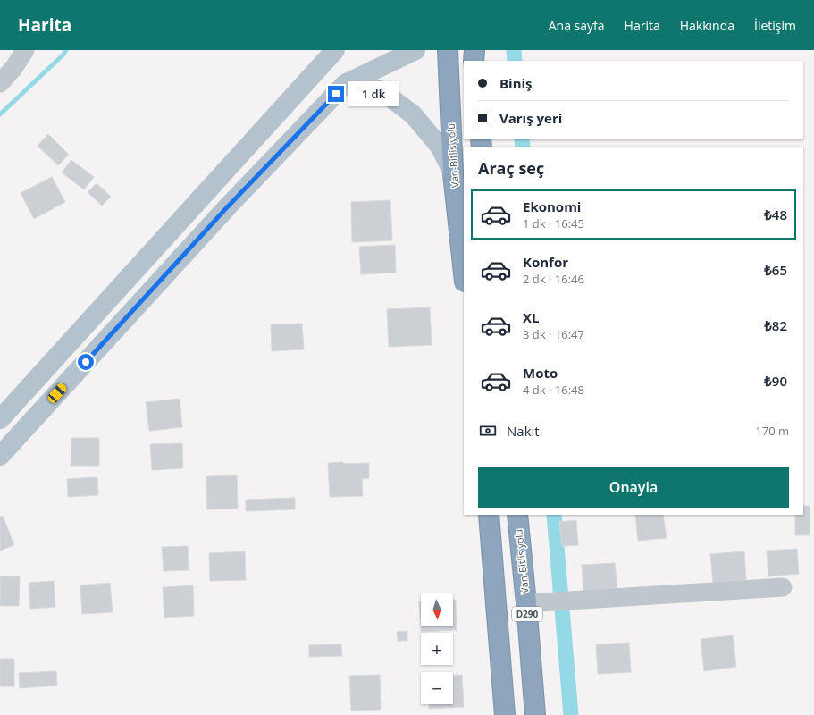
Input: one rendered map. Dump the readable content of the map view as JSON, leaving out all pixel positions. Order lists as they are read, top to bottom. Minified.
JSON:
{"streets":{"highway":["Van-Bitlis yolu","D290"]},"north":"bottom","page":{"header":"Harita","nav":["Ana sayfa","Harita","Hakkında","İletişim"],"banner":["Biniş","Varış yeri"],"bubble":"1 dk","heading":"Araç seç","list":[{"name":"Ekonomi","note":"1 dk · 16:45","value":"₺48"},{"name":"Konfor","note":"2 dk · 16:46","value":"₺65"},{"name":"XL","note":"3 dk · 16:47","value":"₺82"},{"name":"Moto","note":"4 dk · 16:48","value":"₺90"}],"pay":["Nakit","170 m"],"buttons":"Onayla","map_buttons":["+","−"]}}
